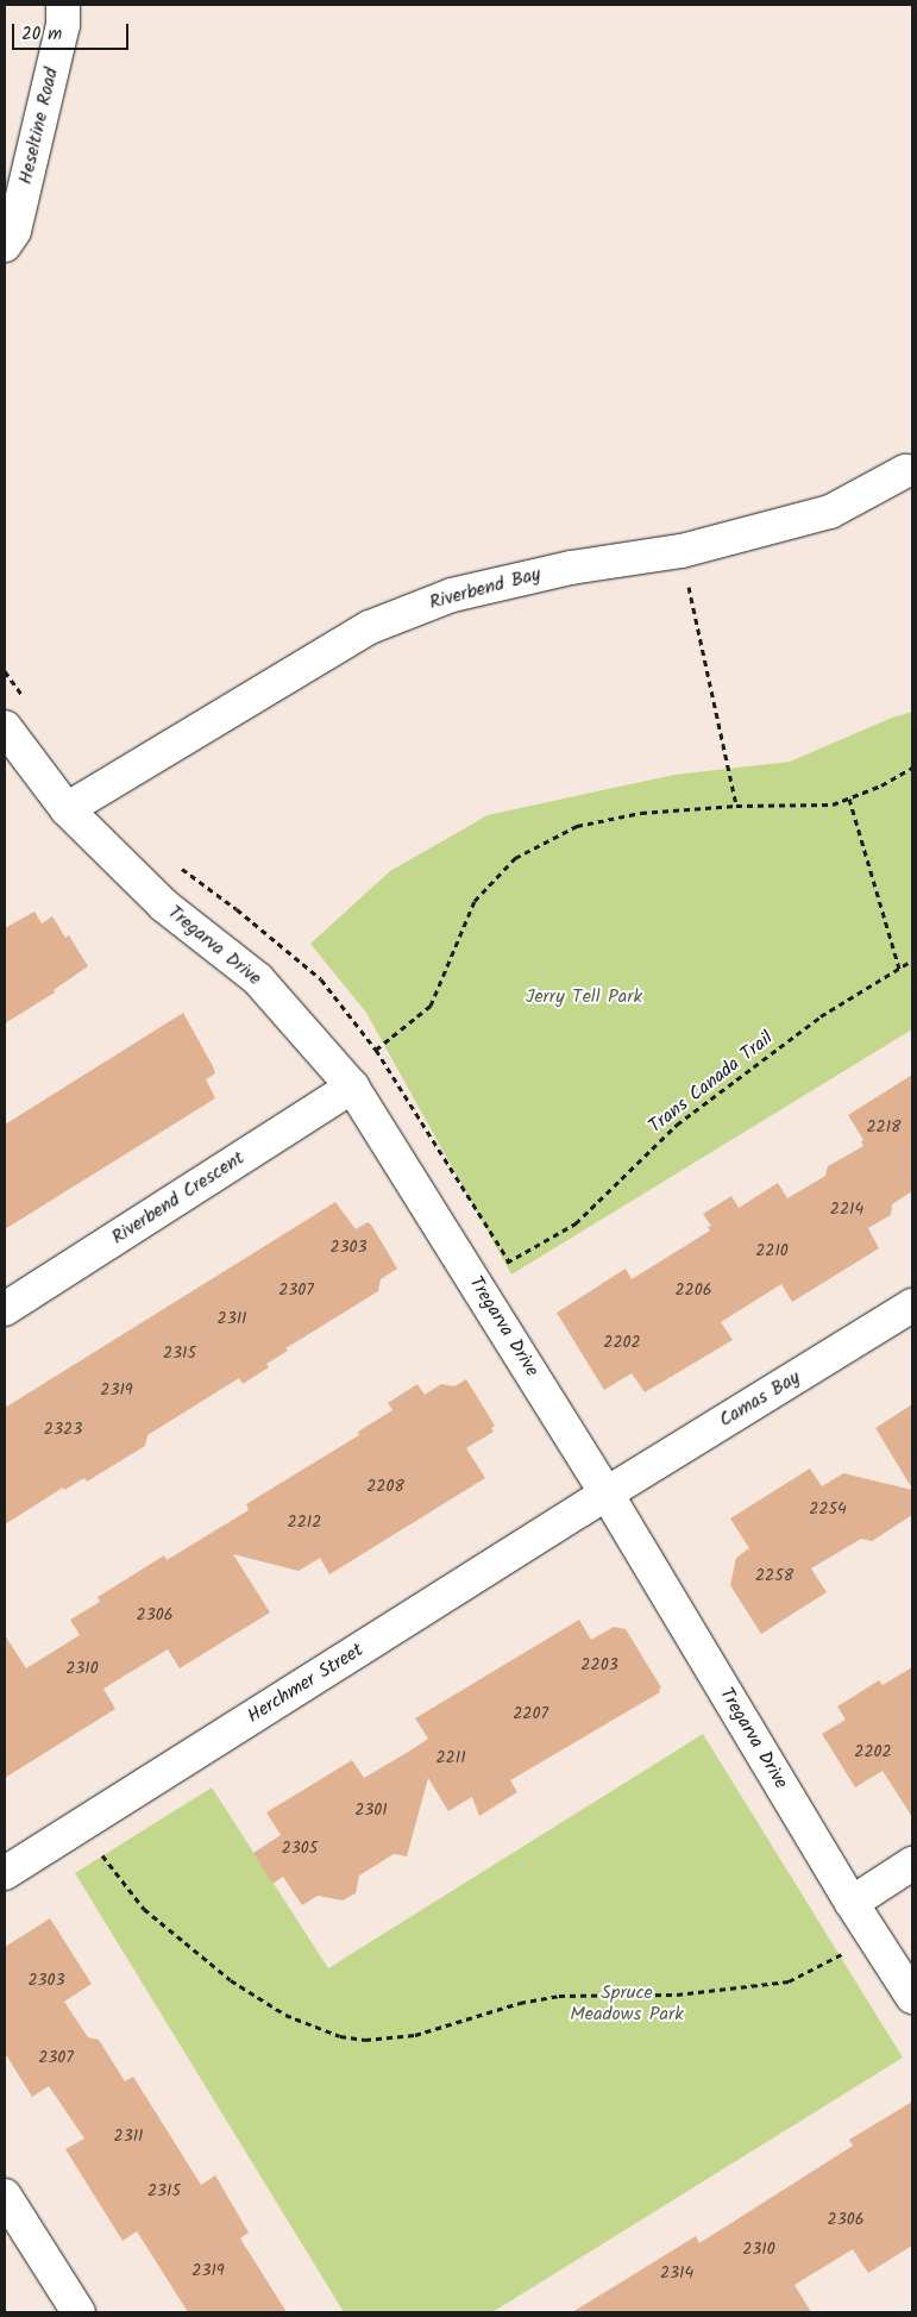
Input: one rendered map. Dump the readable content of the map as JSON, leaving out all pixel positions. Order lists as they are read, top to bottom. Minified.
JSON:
{"streets":{"street":["Heseltine Road","Riverbend Bay","Tregarva Drive","Riverbend Crescent","Camas Bay","Herchmer Street"],"path":["Trans Canada Trail"]},"crossings":[["Riverbend Bay","Tregarva Drive"],["Tregarva Drive","Riverbend Crescent"],["Tregarva Drive","Camas Bay"],["Tregarva Drive","Herchmer Street"],["Camas Bay","Herchmer Street"]],"parks":["Jerry Tell Park","Spruce Meadows Park"],"house_numbers":["2218","2214","2303","2210","2307","2206","2311","2202","2315","2319","2323","2208","2254","2212","2258","2306","2203","2310","2207","2202","2211","2301","2305","2303","2307","2311","2315","2306","2310","2319","2314"],"scale_bar":"20 m"}
